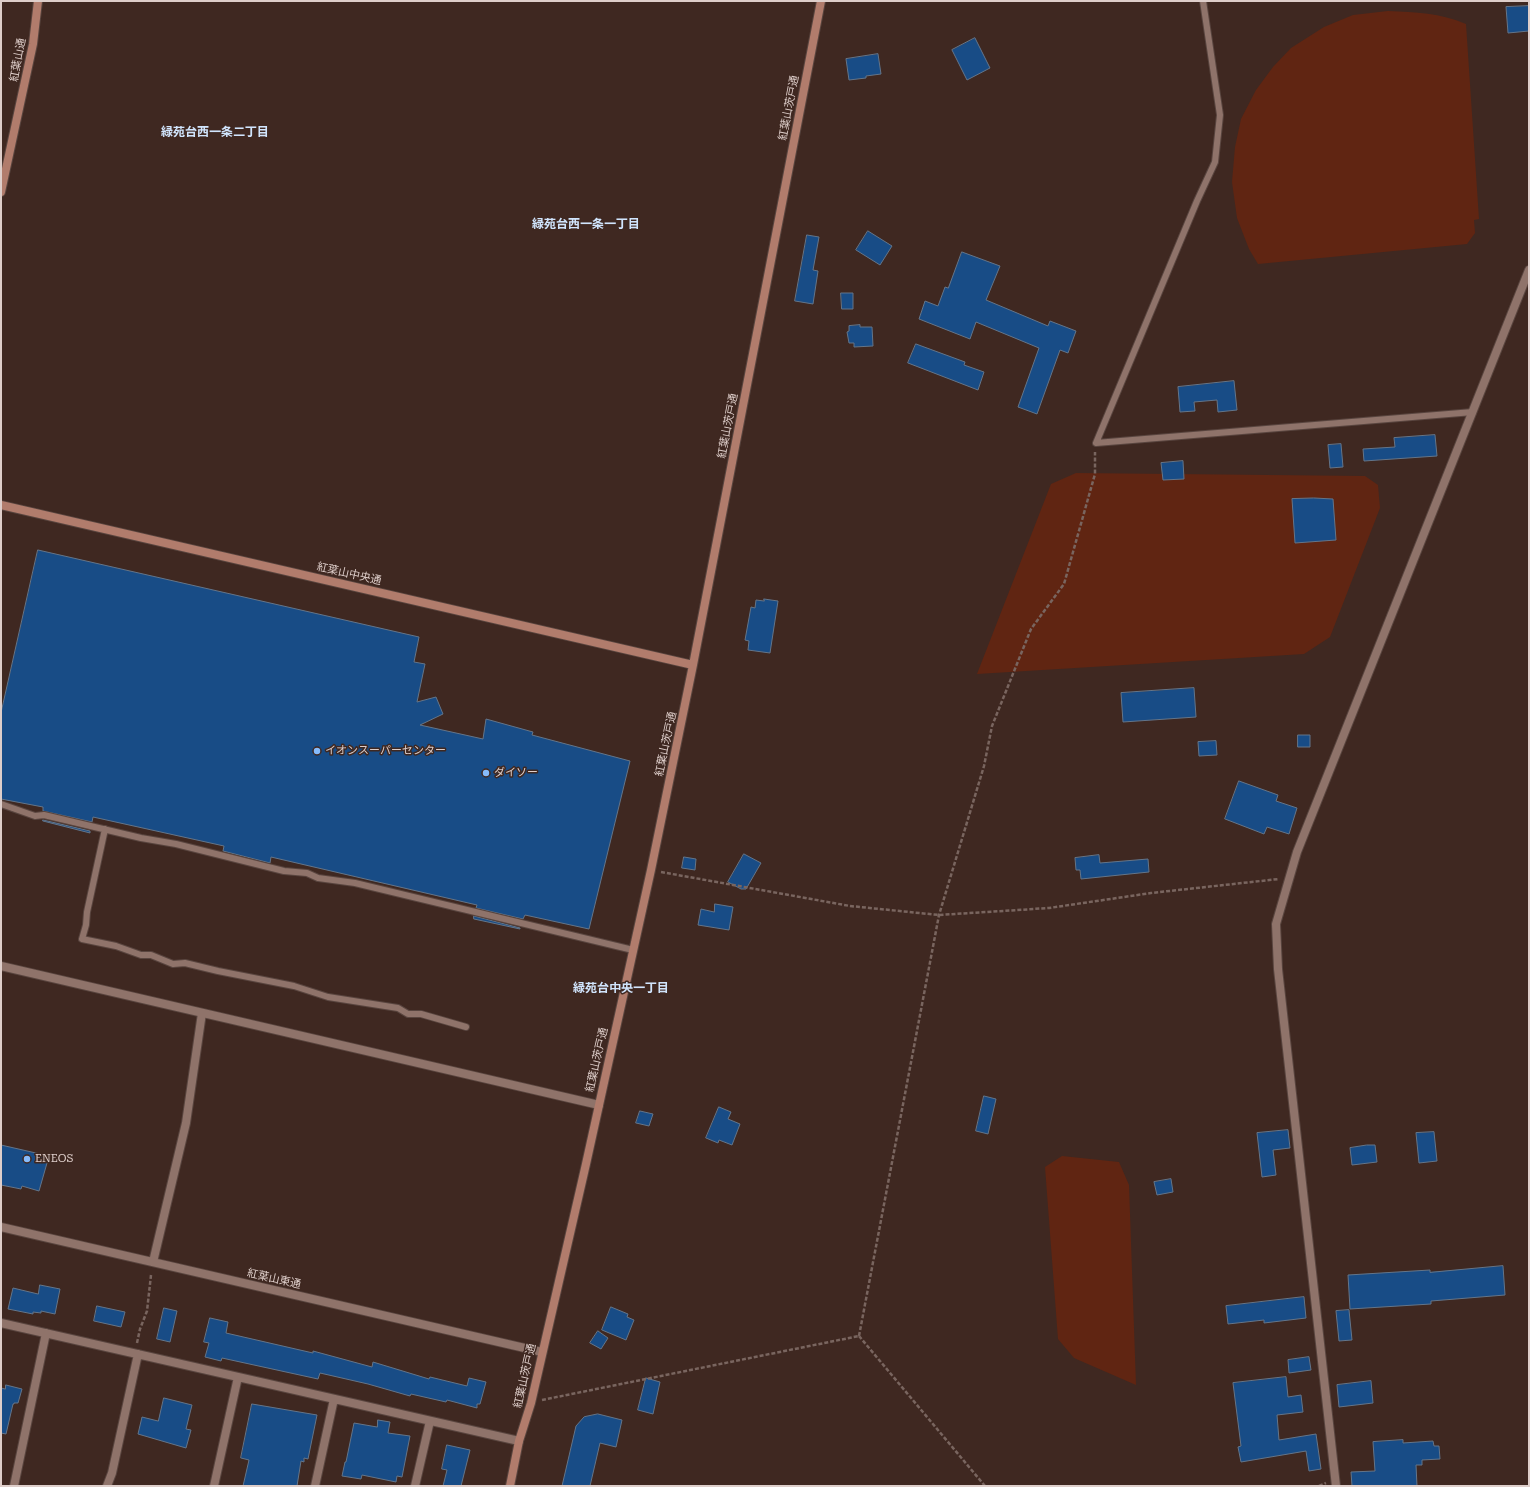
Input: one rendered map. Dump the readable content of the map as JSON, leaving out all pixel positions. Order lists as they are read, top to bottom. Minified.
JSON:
{"streets":{"street":["紅葉山通","紅葉山茨戸通","紅葉山中央通","紅葉山東通"]},"crossings":[["紅葉山茨戸通","紅葉山中央通"],["紅葉山茨戸通","紅葉山東通"]],"districts":["緑苑台西一条二丁目","緑苑台西一条一丁目","緑苑台中央一丁目"],"places":["イオンスーパーセンター","ダイソー","ENEOS"]}
